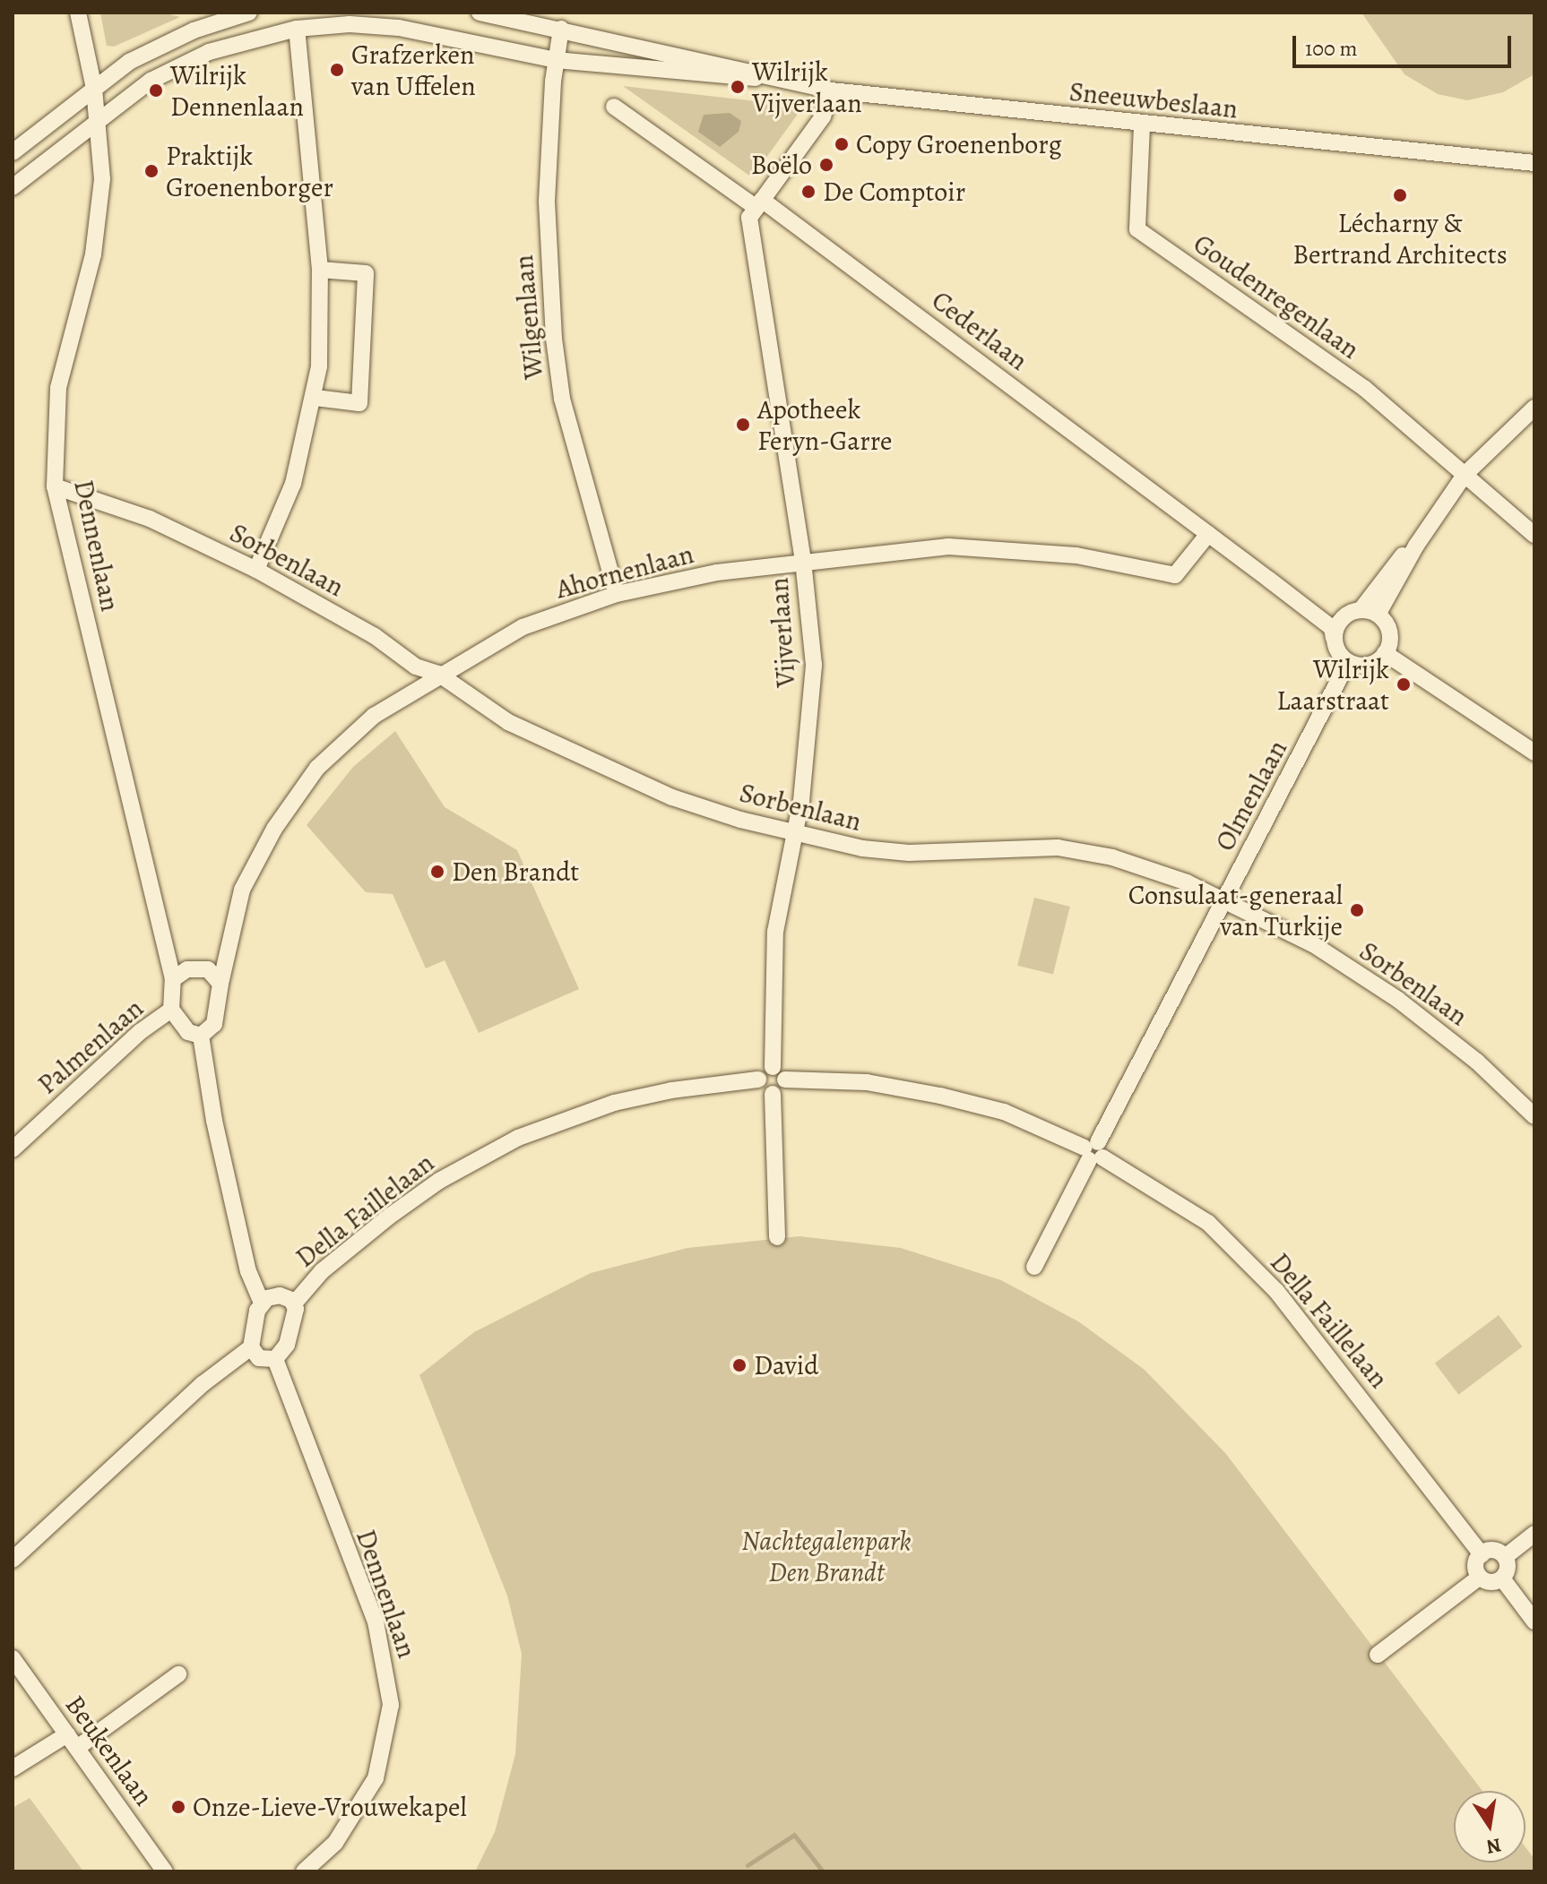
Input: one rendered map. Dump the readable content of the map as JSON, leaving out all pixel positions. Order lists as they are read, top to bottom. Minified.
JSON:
{"streets":{"street":["Sneeuwbeslaan","Goudenregenlaan","Wilgenlaan","Cederlaan","Dennenlaan","Sorbenlaan","Ahornenlaan","Vijverlaan","Olmenlaan","Palmenlaan","Della Faillelaan","Beukenlaan"]},"crossings":[["Sneeuwbeslaan","Goudenregenlaan"],["Sneeuwbeslaan","Wilgenlaan"],["Sneeuwbeslaan","Dennenlaan"],["Wilgenlaan","Ahornenlaan"],["Cederlaan","Ahornenlaan"],["Cederlaan","Vijverlaan"],["Cederlaan","Olmenlaan"],["Dennenlaan","Sorbenlaan"],["Dennenlaan","Ahornenlaan"],["Dennenlaan","Palmenlaan"],["Sorbenlaan","Ahornenlaan"],["Sorbenlaan","Vijverlaan"],["Sorbenlaan","Olmenlaan"],["Ahornenlaan","Vijverlaan"],["Ahornenlaan","Palmenlaan"],["Vijverlaan","Della Faillelaan"],["Olmenlaan","Della Faillelaan"]],"parks":["Nachtegalenpark Den Brandt"],"places":["Grafzerken van Uffelen","Wilrijk Vijverlaan","Wilrijk Dennenlaan","Copy Groenenborg","Boëlo","Praktijk Groenenborger","De Comptoir","Lécharny & Bertrand Architects","Apotheek Feryn-Garre","Wilrijk Laarstraat","Den Brandt","Consulaat-generaal van Turkije","David","Onze-Lieve-Vrouwekapel"],"scale_bar":"100 m","north":"bottom"}
